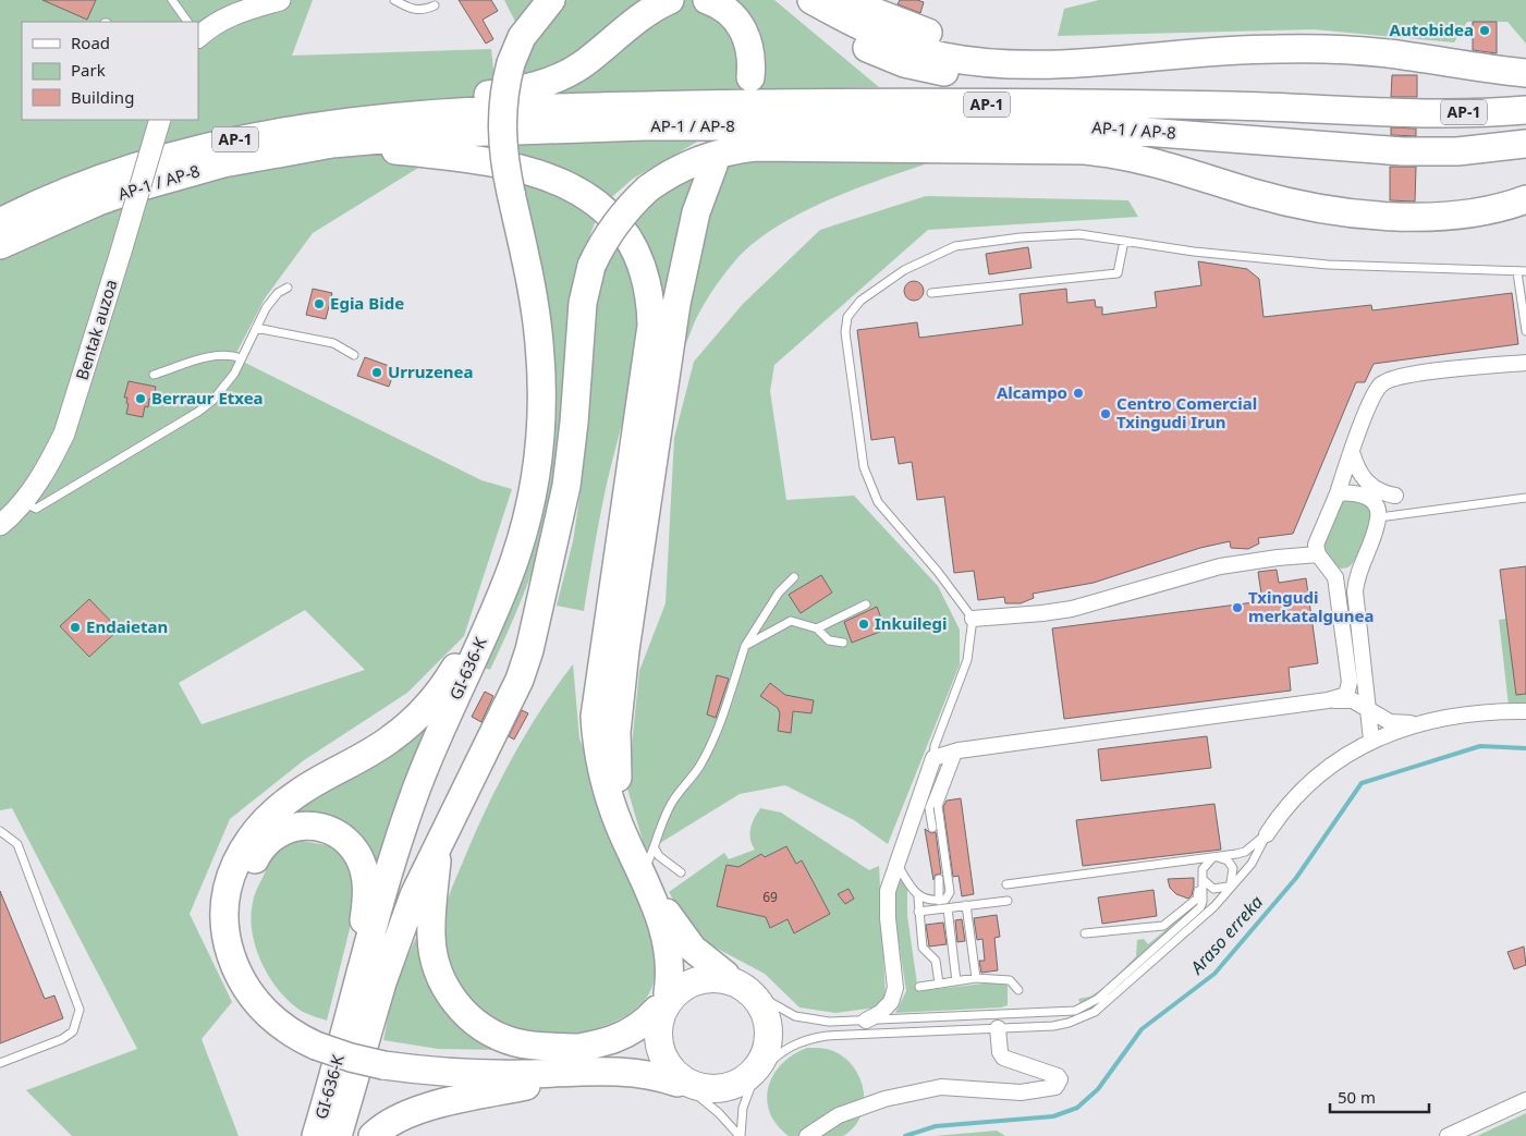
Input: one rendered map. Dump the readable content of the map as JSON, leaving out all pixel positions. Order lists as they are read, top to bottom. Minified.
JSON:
{"streets":{"highway":["AP-1","AP-1 / AP-8","GI-636-K"],"main road":["Bentak auzoa"]},"water":["Araso erreka"],"places":["Autobidea","Egia Bide","Urruzenea","Alcampo","Berraur Etxea","Centro Comercial Txingudi Irun","Txingudi merkatalgunea","Inkuilegi","Endaietan"],"house_numbers":["69"],"legend":["Road","Park","Building"],"scale_bar":"50 m"}
